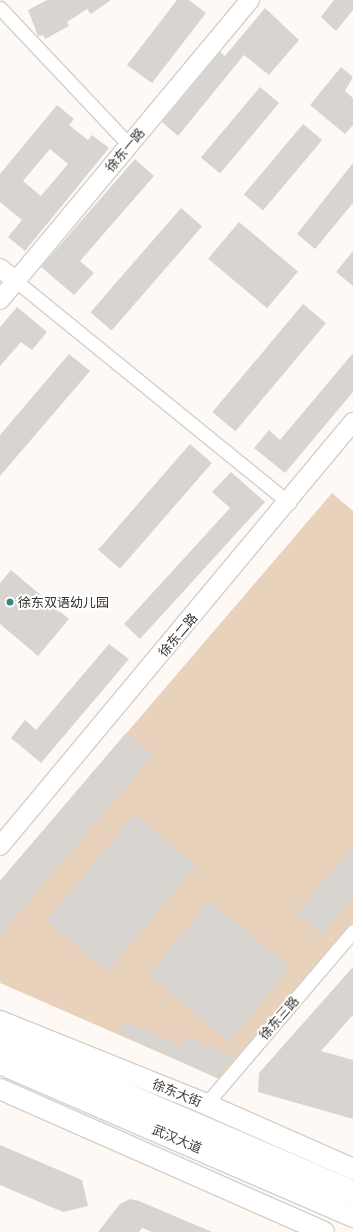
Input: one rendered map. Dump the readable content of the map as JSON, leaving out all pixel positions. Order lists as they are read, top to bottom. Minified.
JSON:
{"streets":{"highway":["武汉大道"],"main road":["徐东大街"],"street":["徐东一路","徐东二路","徐东三路"]},"crossings":[["徐东三路","徐东大街"]],"places":["徐东双语幼儿园"]}
